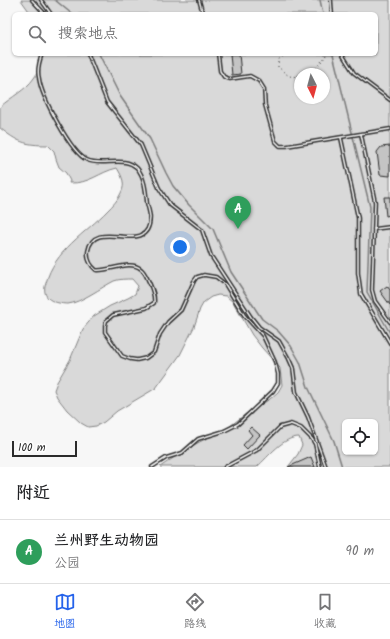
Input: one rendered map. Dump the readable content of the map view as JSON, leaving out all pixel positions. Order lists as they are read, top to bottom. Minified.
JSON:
{"scale_bar":"100 m","north":"bottom","page":{"search":"搜索地点","pins":"A","scale":"100 m","heading":"附近","list":[{"mark":"A","name":"兰州野生动物园","note":"公园","value":"90 m"}],"nav":["地图","路线","收藏"]}}
